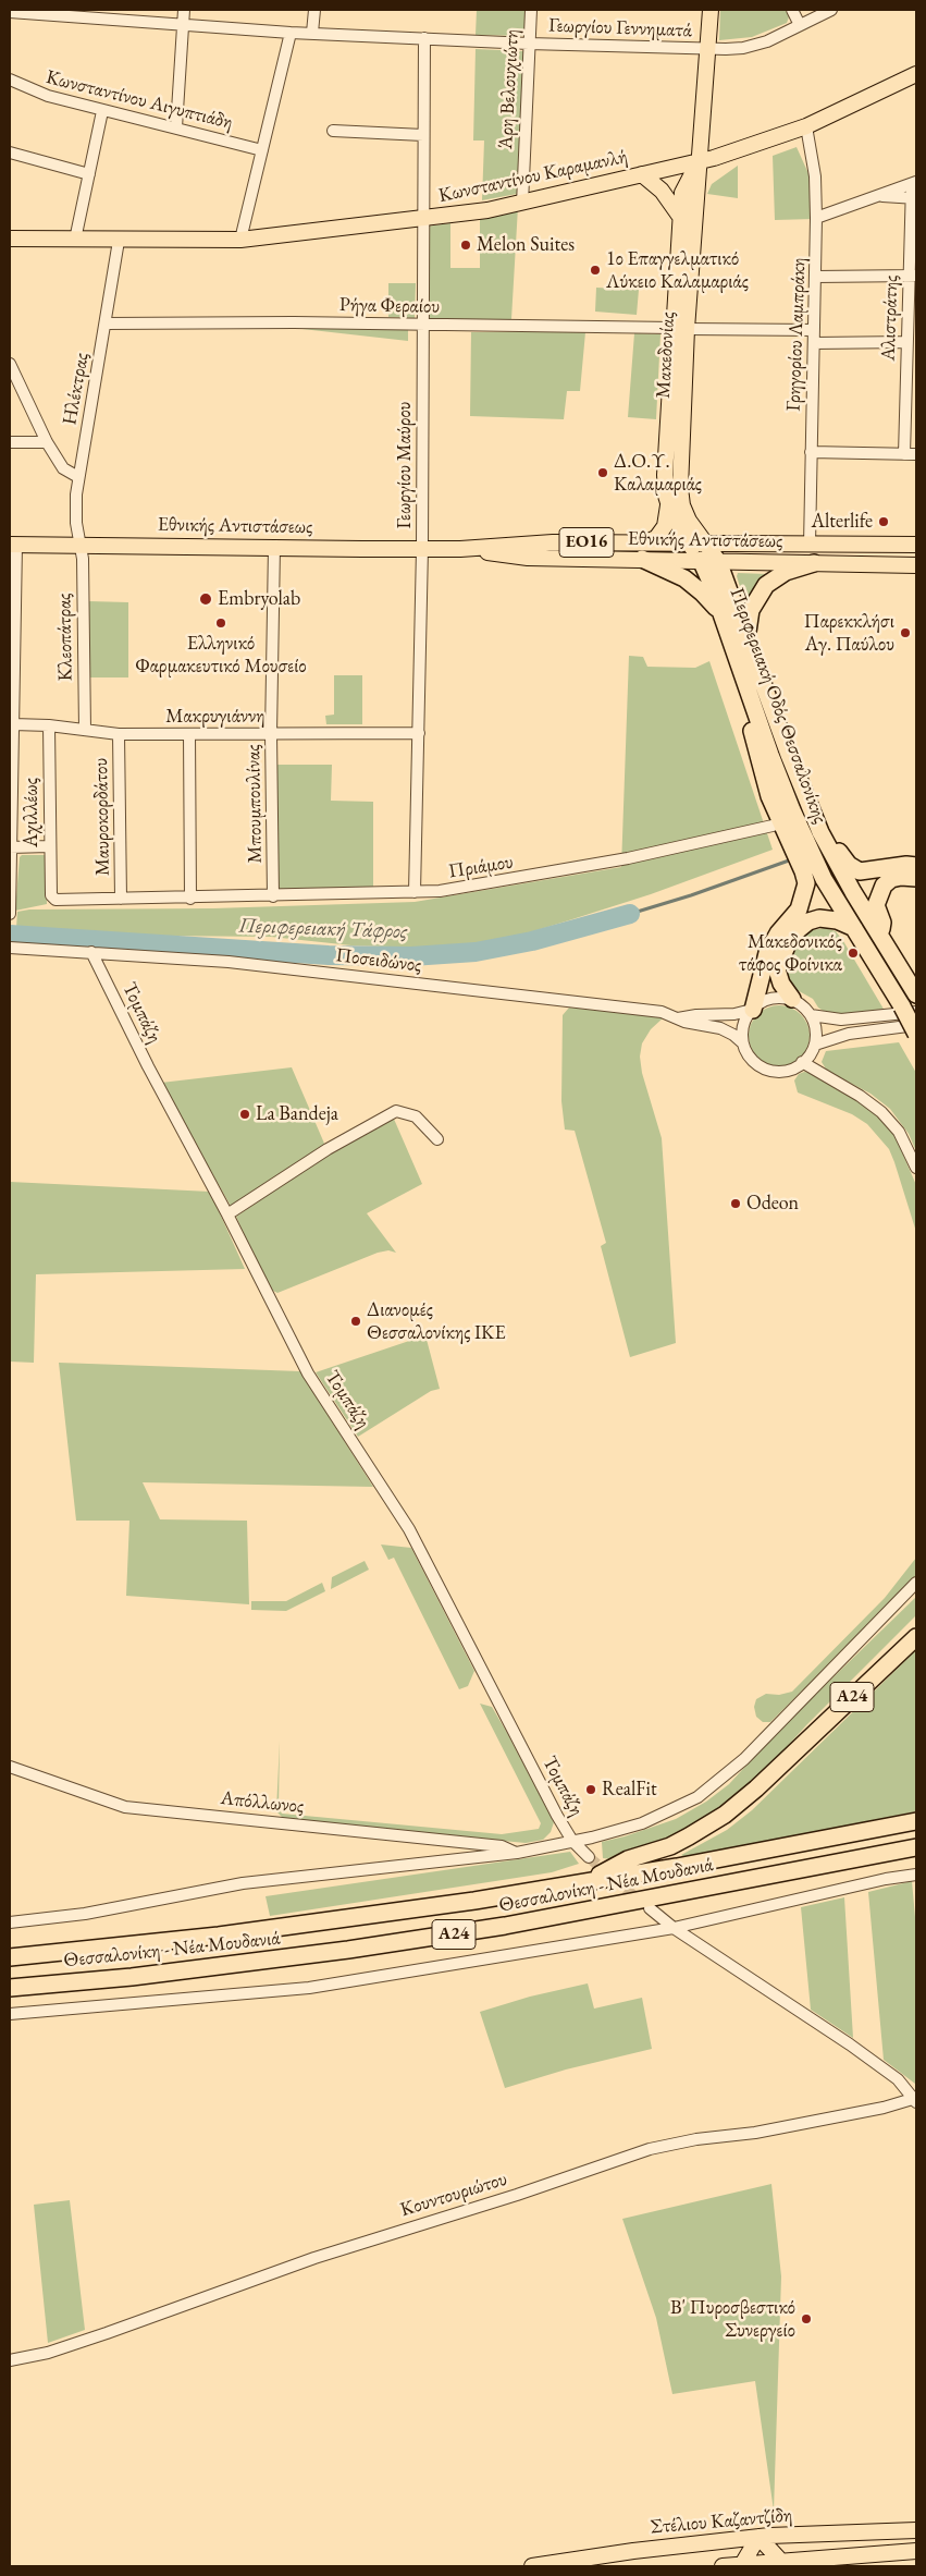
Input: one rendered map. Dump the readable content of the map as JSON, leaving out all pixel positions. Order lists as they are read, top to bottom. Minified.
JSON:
{"streets":{"highway":["Περιφερειακή Οδός Θεσσαλονίκης","Α24","Θεσσαλονίκη - Νέα Μουδανιά"],"main road":["Κωνσταντίνου Καραμανλή","Μακεδονίας","Εθνικής Αντιστάσεως","ΕΟ16","Στέλιου Καζαντζίδη"],"street":["Γεωργίου Γεννηματά","Άρη Βελουχιώτη","Κωνσταντίνου Αιγυπτιάδη","Ρήγα Φεραίου","Αλιστράτης","Γρηγορίου Λαμπράκη","Ηλέκτρας","Γεωργίου Μαύρου","Κλεοπάτρας","Μακρυγιάννη","Μπουμπουλίνας","Αχιλλέως","Μαυροκορδάτου","Πριάμου","Ποσειδώνος","Τομπάζη","Απόλλωνος","Κουντουριώτου"]},"crossings":[["Γεωργίου Γεννηματά","Άρη Βελουχιώτη"],["Γεωργίου Γεννηματά","Μακεδονίας"],["Γεωργίου Γεννηματά","Γεωργίου Μαύρου"],["Άρη Βελουχιώτη","Κωνσταντίνου Καραμανλή"],["Κωνσταντίνου Καραμανλή","Γρηγορίου Λαμπράκη"],["Κωνσταντίνου Καραμανλή","Μακεδονίας"],["Κωνσταντίνου Καραμανλή","Ηλέκτρας"],["Κωνσταντίνου Καραμανλή","Γεωργίου Μαύρου"],["Ρήγα Φεραίου","Γρηγορίου Λαμπράκη"],["Ρήγα Φεραίου","Μακεδονίας"],["Ρήγα Φεραίου","Ηλέκτρας"],["Ρήγα Φεραίου","Γεωργίου Μαύρου"],["Γρηγορίου Λαμπράκη","Εθνικής Αντιστάσεως"],["Μακεδονίας","Εθνικής Αντιστάσεως"],["Μακεδονίας","Περιφερειακή Οδός Θεσσαλονίκης"],["Ηλέκτρας","Εθνικής Αντιστάσεως"],["Ηλέκτρας","Κλεοπάτρας"],["Γεωργίου Μαύρου","Εθνικής Αντιστάσεως"],["Γεωργίου Μαύρου","Μακρυγιάννη"],["Γεωργίου Μαύρου","Πριάμου"],["Εθνικής Αντιστάσεως","Κλεοπάτρας"],["Εθνικής Αντιστάσεως","Περιφερειακή Οδός Θεσσαλονίκης"],["Εθνικής Αντιστάσεως","Μπουμπουλίνας"],["Κλεοπάτρας","Μακρυγιάννη"],["Μακρυγιάννη","Μπουμπουλίνας"],["Μακρυγιάννη","Αχιλλέως"],["Μακρυγιάννη","Μαυροκορδάτου"],["Μπουμπουλίνας","Πριάμου"],["Αχιλλέως","Πριάμου"],["Μαυροκορδάτου","Πριάμου"],["Ποσειδώνος","Τομπάζη"],["Α24","Θεσσαλονίκη - Νέα Μουδανιά"]],"water":["Περιφερειακή Τάφρος"],"places":["Melon Suites","1ο Επαγγελματικό Λύκειο Καλαμαριάς","Δ.Ο.Υ. Καλαμαριάς","Alterlife","Embryolab","Ελληνικό Φαρμακευτικό Μουσείο","Παρεκκλήσι Αγ. Παύλου","Μακεδονικός τάφος Φοίνικα","La Bandeja","Odeon","Διανομές Θεσσαλονίκης ΙΚΕ","RealFit","Β' Πυροσβεστικό Συνεργείο"]}
